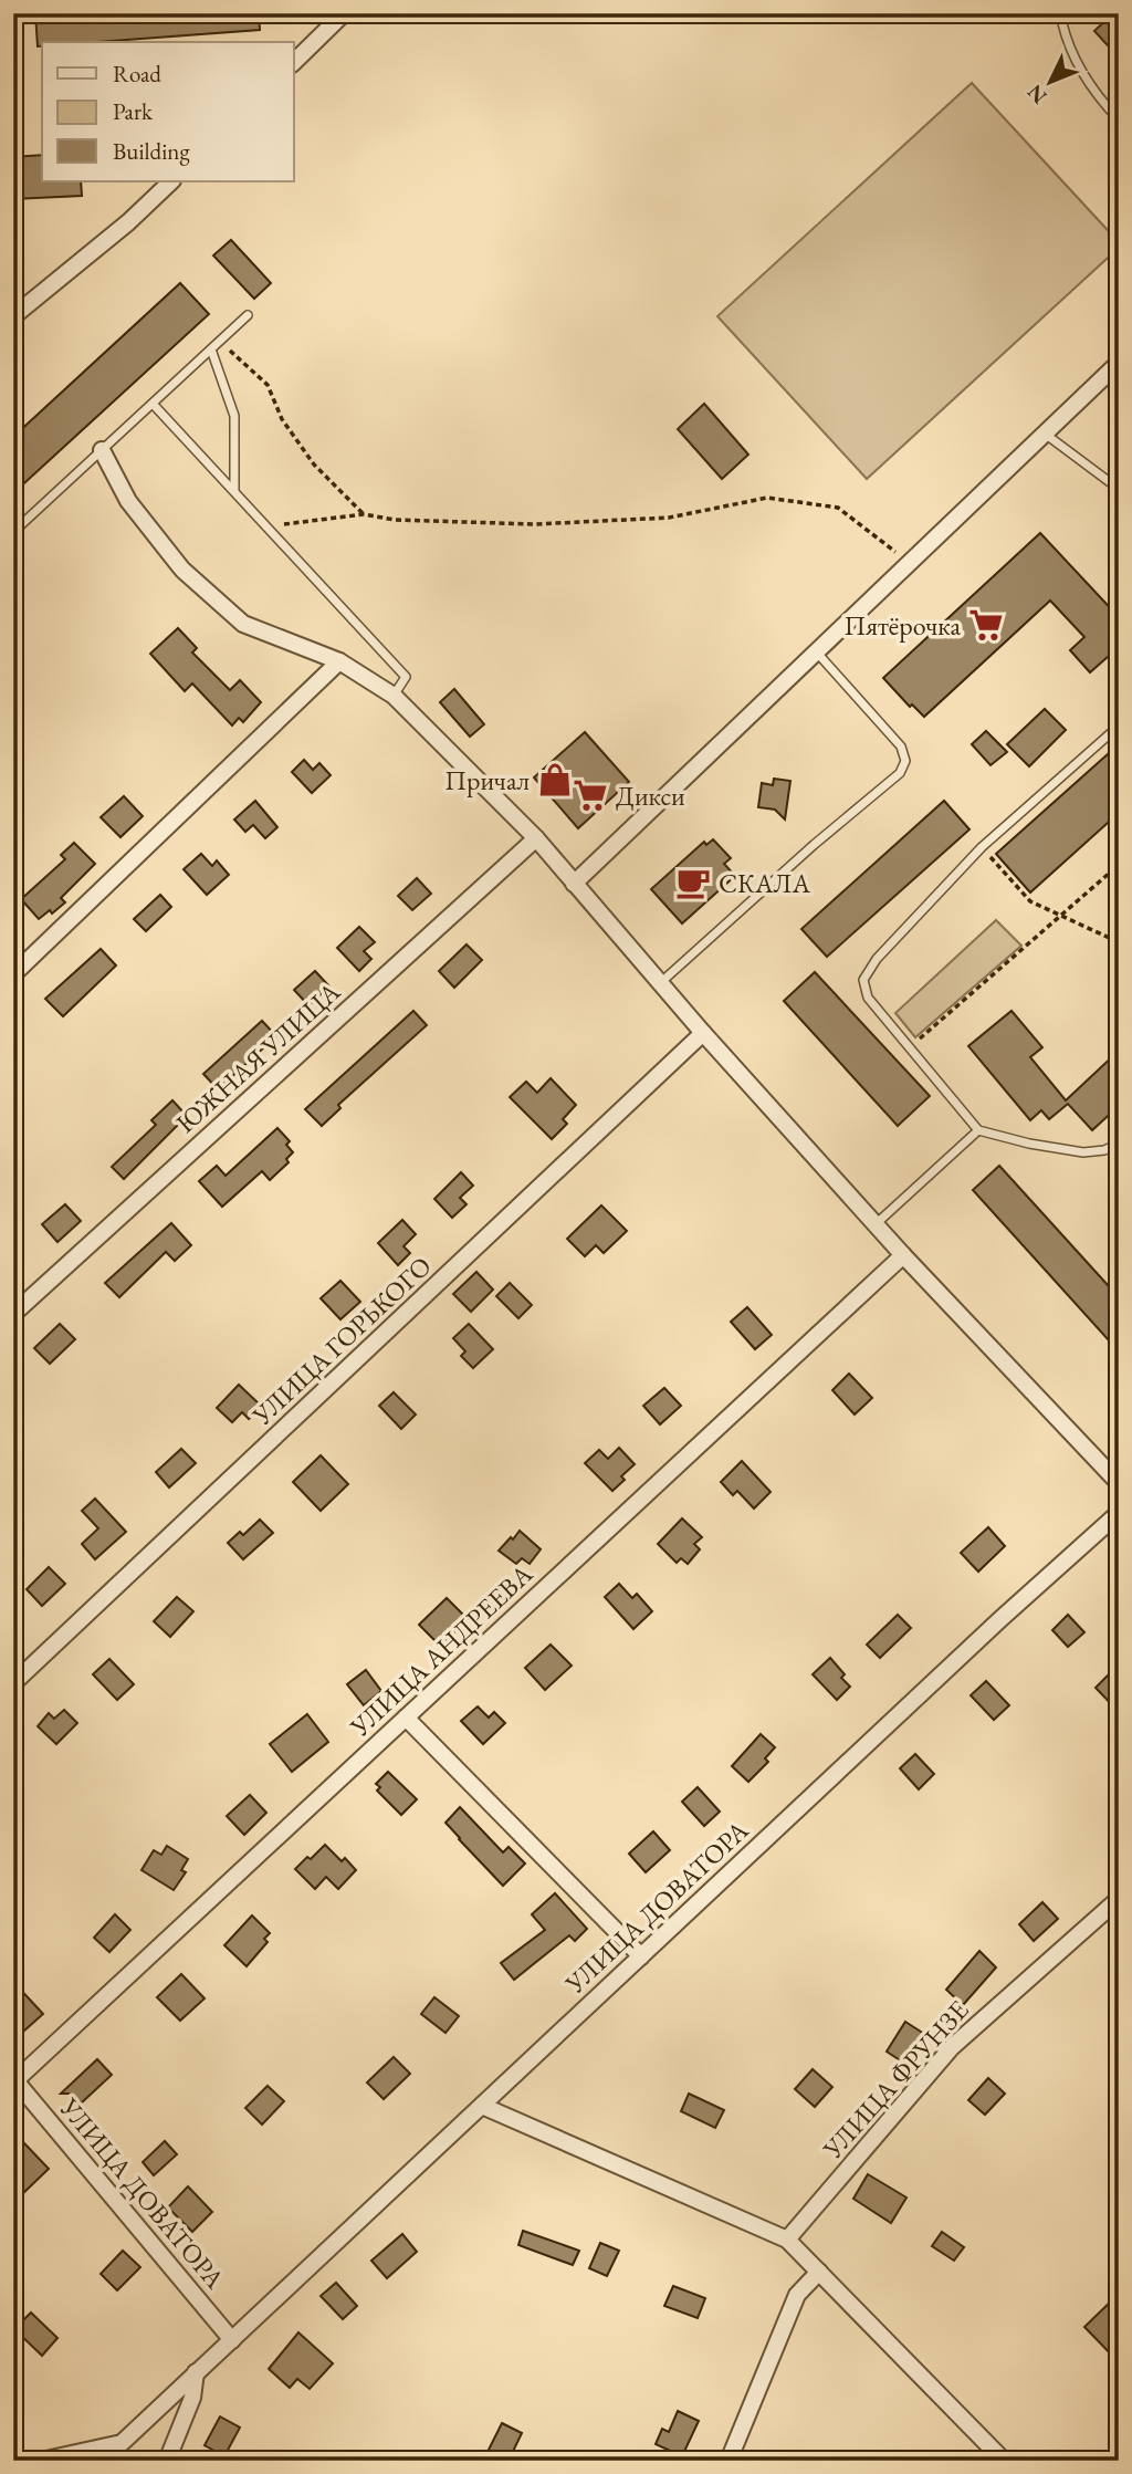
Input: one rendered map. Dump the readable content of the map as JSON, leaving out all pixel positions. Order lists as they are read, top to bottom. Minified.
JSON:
{"streets":{"street":["ЮЖНАЯ УЛИЦА","УЛИЦА ГОРЬКОГО","УЛИЦА АНДРЕЕВА","УЛИЦА ДОВАТОРА","УЛИЦА ФРУНЗЕ"]},"crossings":[["УЛИЦА АНДРЕЕВА","УЛИЦА ДОВАТОРА"]],"places":{"supermarket":["Пятёрочка","Дикси"],"shop":["Причал"],"cafe":["СКАЛА"]},"legend":["Road","Park","Building"],"north":"bottom left"}
